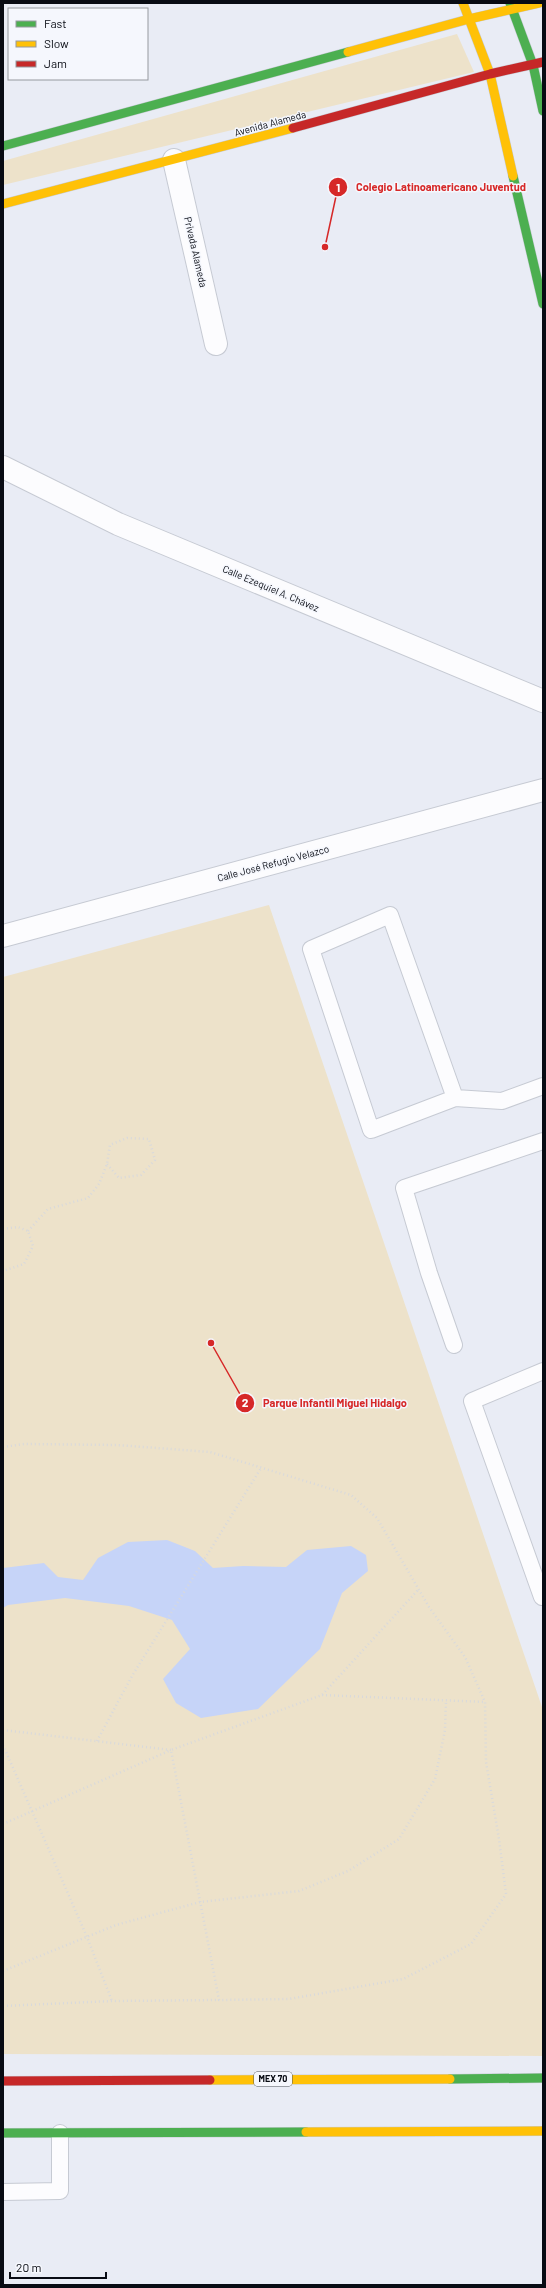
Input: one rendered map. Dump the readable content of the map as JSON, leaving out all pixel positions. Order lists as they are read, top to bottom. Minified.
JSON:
{"streets":{"main road":["Avenida Alameda","MEX 70"],"street":["Privada Alameda","Calle Ezequiel A. Chávez","Calle José Refugio Velazco"]},"crossings":[["Avenida Alameda","Privada Alameda"]],"places":["Colegio Latinoamericano Juventud","Parque Infantil Miguel Hidalgo"],"legend":["Fast","Slow","Jam"],"scale_bar":"20 m"}
